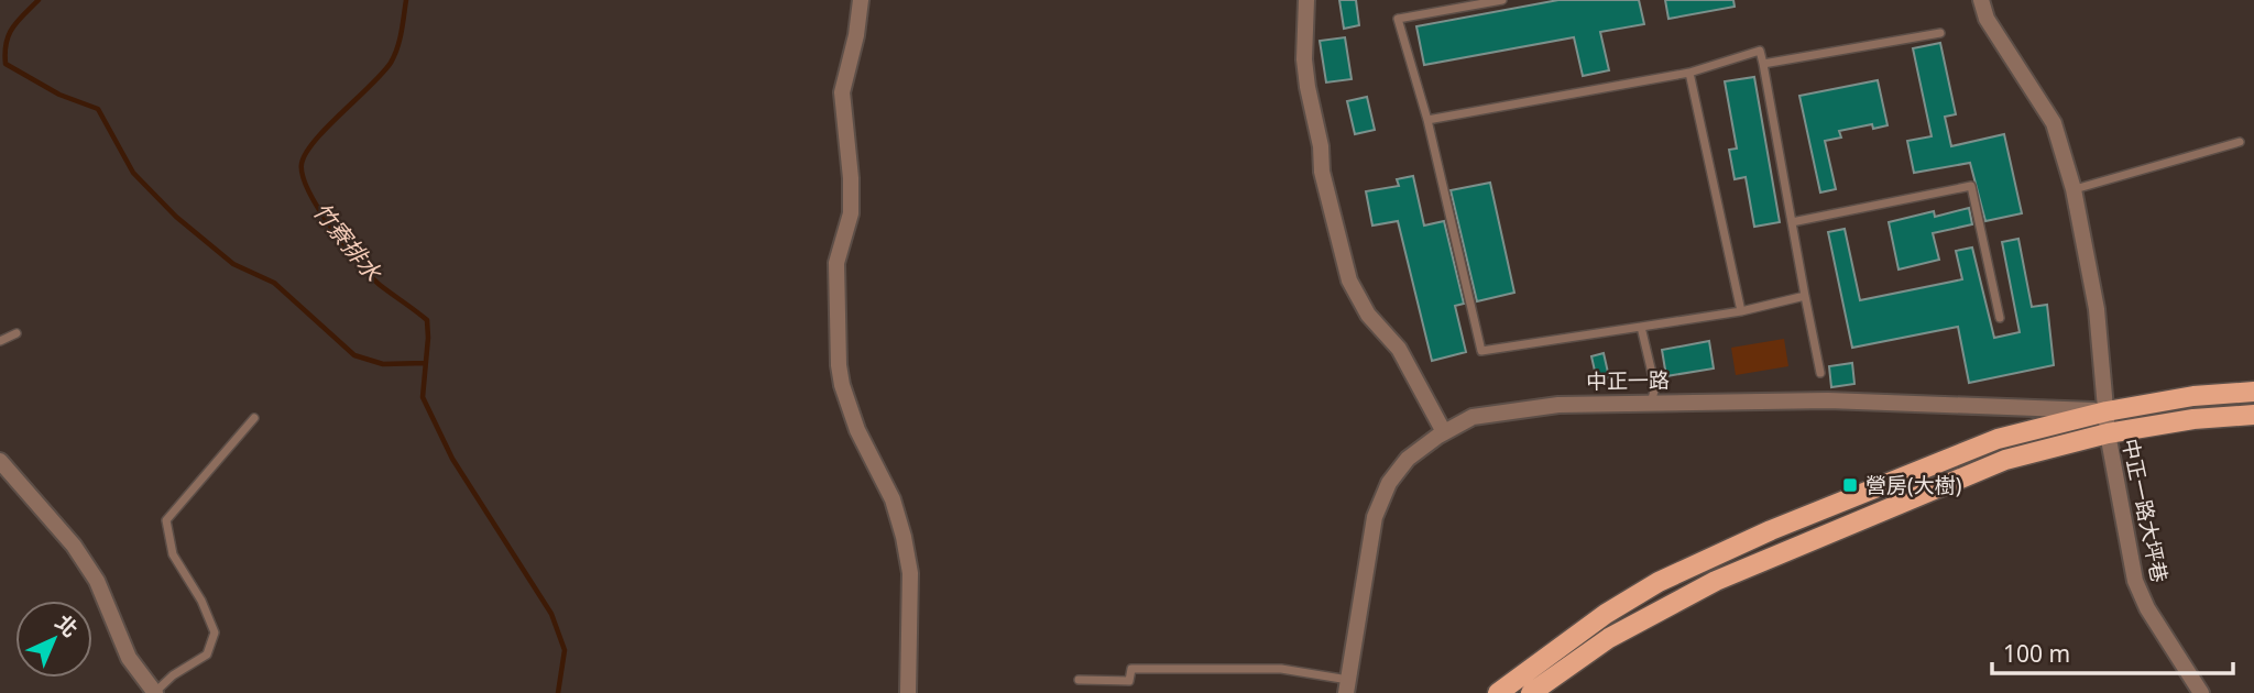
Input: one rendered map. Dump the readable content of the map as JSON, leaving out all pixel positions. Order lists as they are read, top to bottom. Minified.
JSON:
{"streets":{"main road":["中正一路"],"street":["中正一路大坪巷"]},"crossings":[["中正一路","中正一路大坪巷"]],"water":["竹寮排水"],"places":{"transit":["營房(大樹)"]},"scale_bar":"100 m","north":"top right"}
